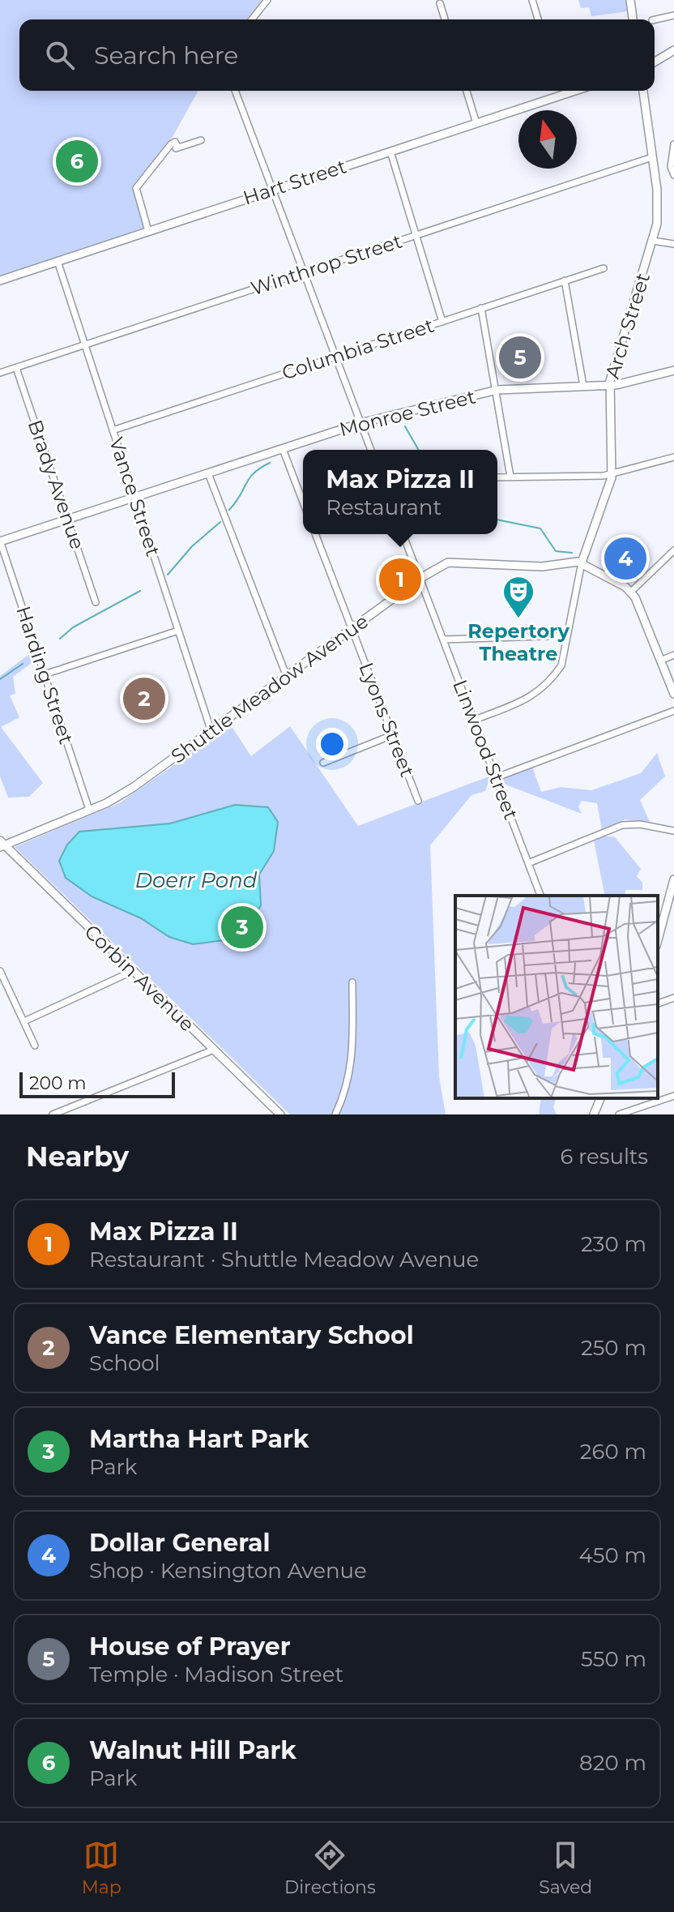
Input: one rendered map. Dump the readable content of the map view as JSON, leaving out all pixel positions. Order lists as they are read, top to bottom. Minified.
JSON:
{"streets":{"street":["Hart Street","Winthrop Street","Arch Street","Columbia Street","Monroe Street","Brady Avenue","Vance Street","Harding Street","Shuttle Meadow Avenue","Lyons Street","Linwood Street","Corbin Avenue"]},"crossings":[["Hart Street","Vance Street"],["Winthrop Street","Arch Street"],["Winthrop Street","Brady Avenue"],["Winthrop Street","Vance Street"],["Arch Street","Monroe Street"],["Arch Street","Shuttle Meadow Avenue"],["Columbia Street","Vance Street"],["Monroe Street","Brady Avenue"],["Monroe Street","Vance Street"],["Monroe Street","Harding Street"],["Vance Street","Shuttle Meadow Avenue"],["Harding Street","Shuttle Meadow Avenue"],["Shuttle Meadow Avenue","Lyons Street"],["Shuttle Meadow Avenue","Linwood Street"],["Shuttle Meadow Avenue","Corbin Avenue"]],"water":["Doerr Pond"],"places":{"theatre":["Repertory Theatre"]},"scale_bar":"200 m","north":"top","page":{"search":"Search here","pins":["6","5","4","1","2","3"],"popup":["Max Pizza II","Restaurant"],"scale":"200 m","heading":["Nearby","6 results"],"list":[{"mark":"1","name":"Max Pizza II","note":"Restaurant · Shuttle Meadow Avenue","value":"230 m"},{"mark":"2","name":"Vance Elementary School","note":"School","value":"250 m"},{"mark":"3","name":"Martha Hart Park","note":"Park","value":"260 m"},{"mark":"4","name":"Dollar General","note":"Shop · Kensington Avenue","value":"450 m"},{"mark":"5","name":"House of Prayer","note":"Temple · Madison Street","value":"550 m"},{"mark":"6","name":"Walnut Hill Park","note":"Park","value":"820 m"}],"nav":["Map","Directions","Saved"]}}
